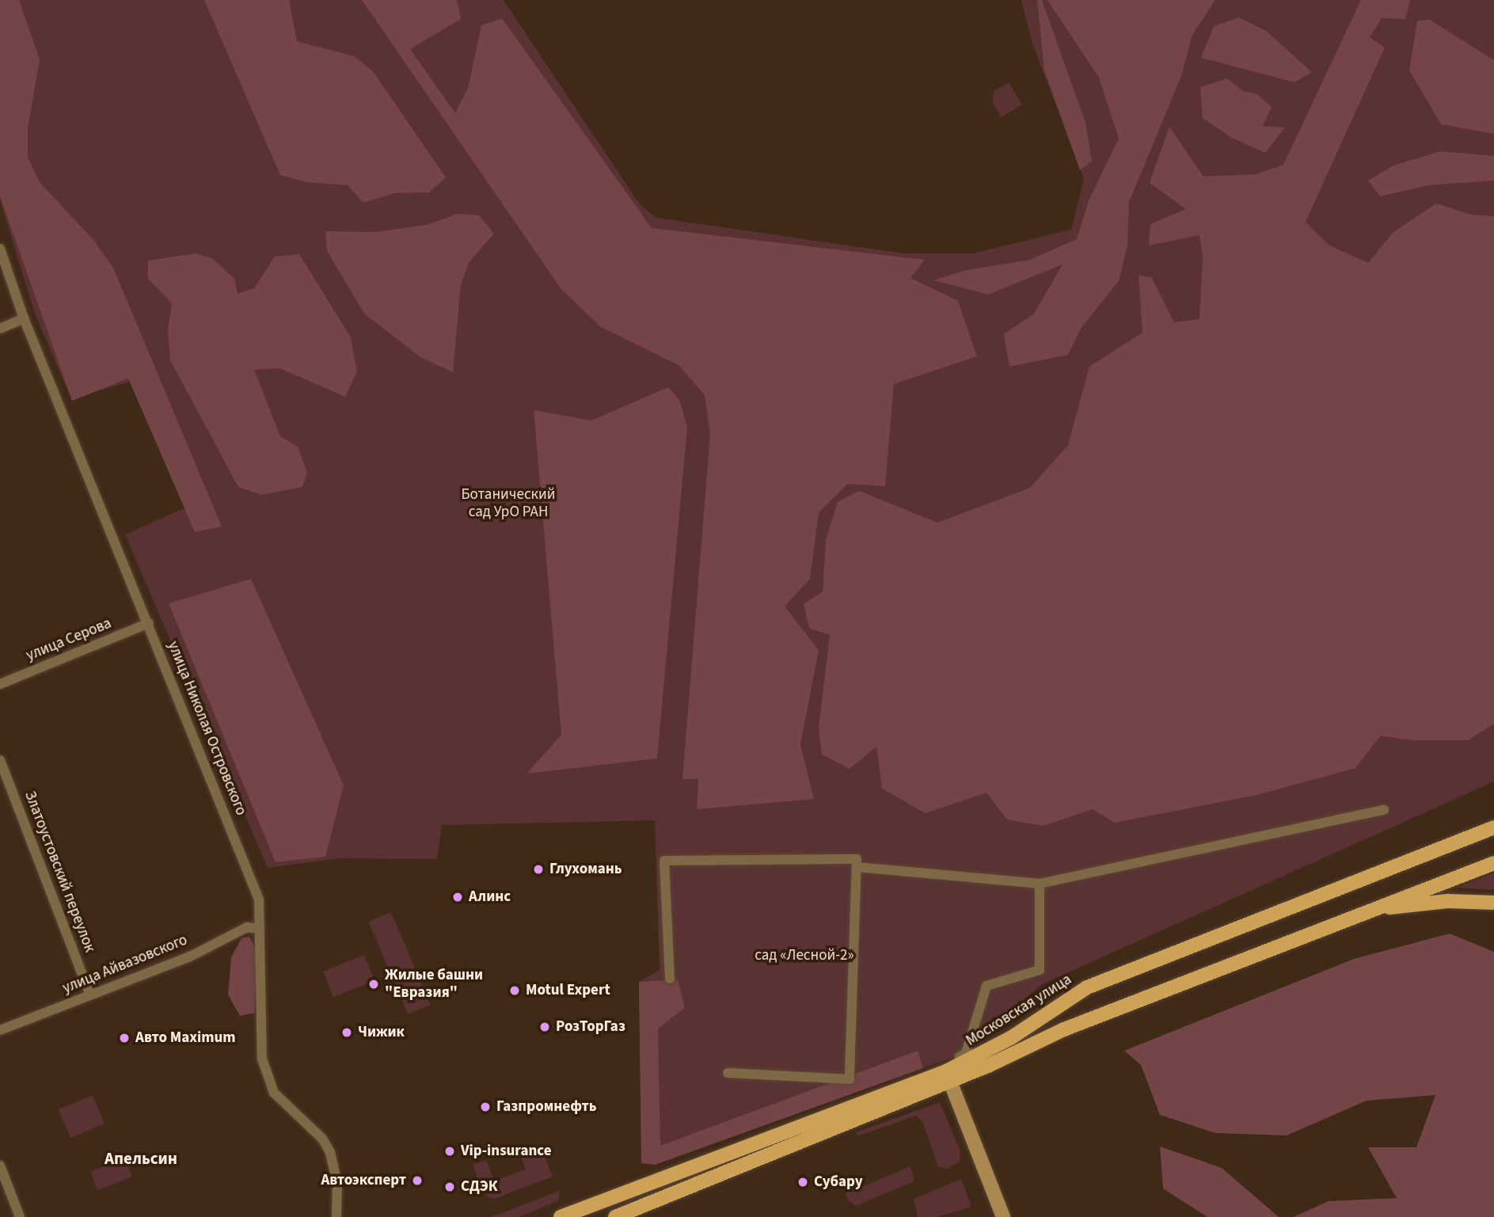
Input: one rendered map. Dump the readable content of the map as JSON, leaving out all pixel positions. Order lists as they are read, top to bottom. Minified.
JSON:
{"streets":{"main road":["Московская улица"],"street":["улица Серова","улица Николая Островского","Златоустовский переулок","улица Айвазовского"]},"crossings":[["улица Серова","улица Николая Островского"],["улица Николая Островского","улица Айвазовского"],["Златоустовский переулок","улица Айвазовского"]],"districts":["Апельсин"],"parks":["Ботанический сад УрО РАН","сад «Лесной-2»"],"places":["Глухомань","Алинс","Жилые башни \"Евразия\"","Motul Expert","РозТорГаз","Чижик","Авто Maximum","Газпромнефть","Vip-insurance","Автоэксперт","Субару","СДЭК"]}
